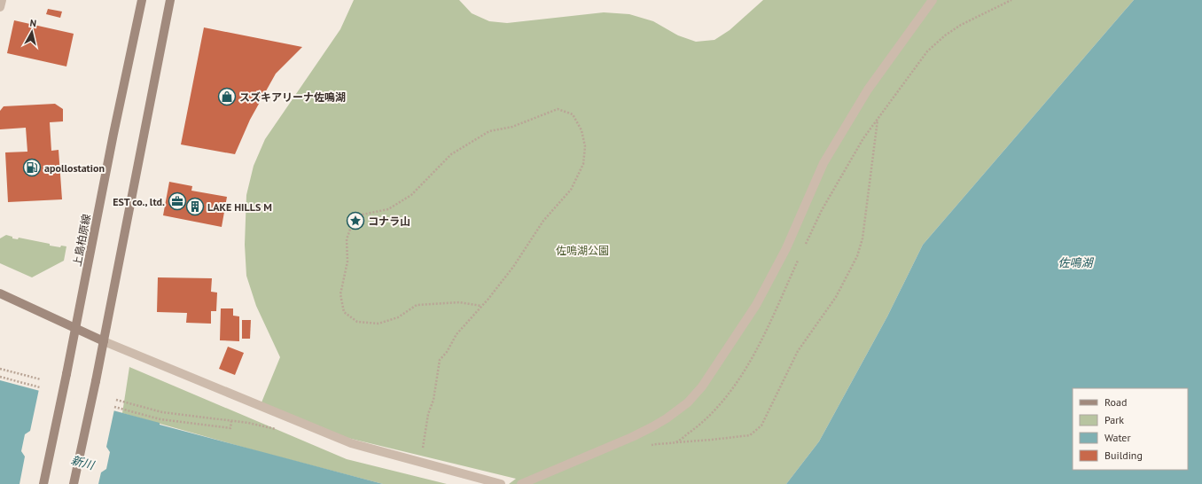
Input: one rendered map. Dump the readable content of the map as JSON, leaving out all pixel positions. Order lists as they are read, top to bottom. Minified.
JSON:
{"streets":{"street":["上島柏原線"]},"water":["佐鳴湖","新川"],"parks":["佐鳴湖公園"],"places":{"shop":["スズキアリーナ佐鳴湖"],"fuel station":["apollostation"],"office":["EST co., ltd."],"building":["LAKE HILLS M"],"place":["コナラ山"]},"legend":["Road","Park","Water","Building"],"north":"top"}
